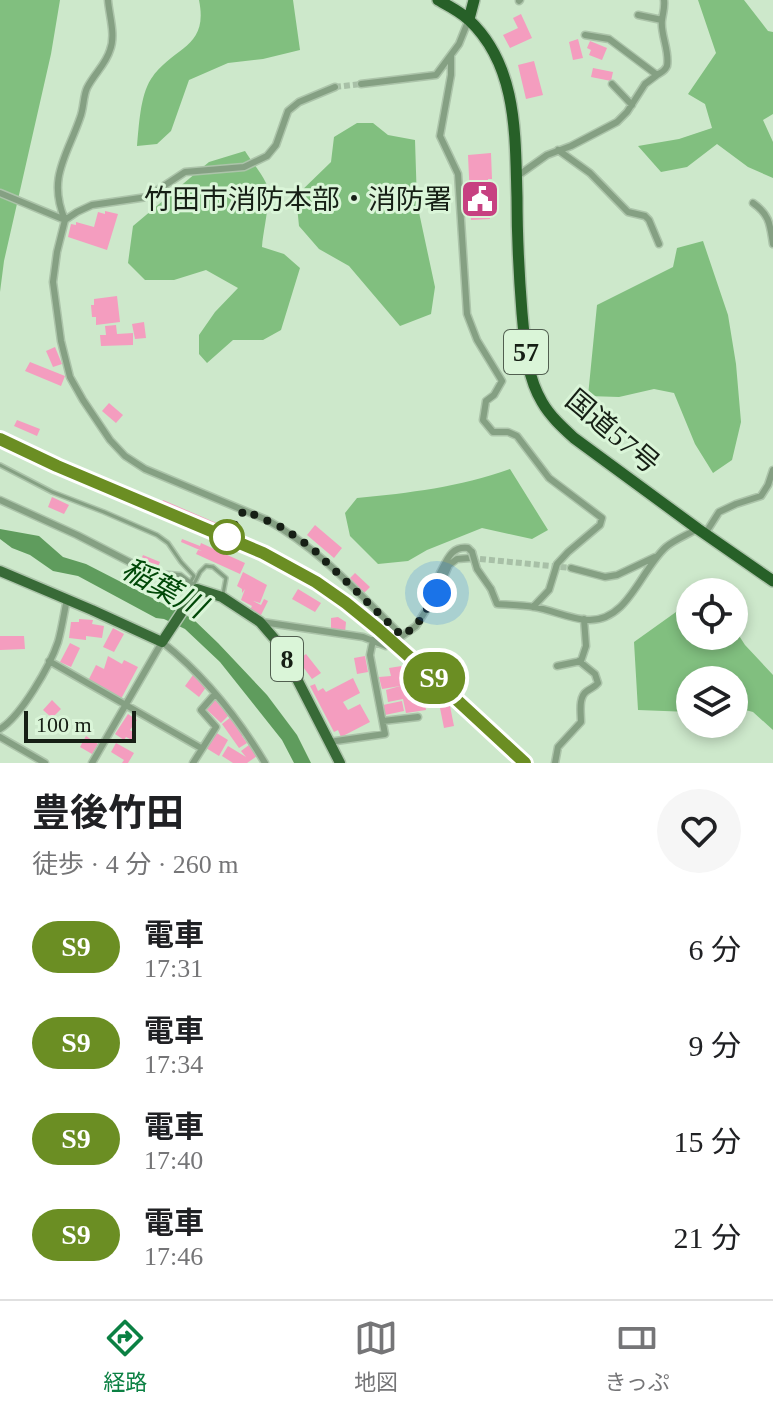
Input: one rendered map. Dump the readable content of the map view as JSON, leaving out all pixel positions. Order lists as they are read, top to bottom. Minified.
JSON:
{"streets":{"highway":["57","国道57号"],"main road":["8"]},"water":["稲葉川"],"places":{"public building":["竹田市消防本部・消防署"]},"scale_bar":"100 m","page":{"on_map":"S9","scale":"100 m","heading":["豊後竹田","徒歩 · 4 分 · 260 m"],"list":[{"mark":"S9","name":"電車","note":"17:31","value":"6 分"},{"mark":"S9","name":"電車","note":"17:34","value":"9 分"},{"mark":"S9","name":"電車","note":"17:40","value":"15 分"},{"mark":"S9","name":"電車","note":"17:46","value":"21 分"}],"tabs":["経路","地図","きっぷ"]}}
